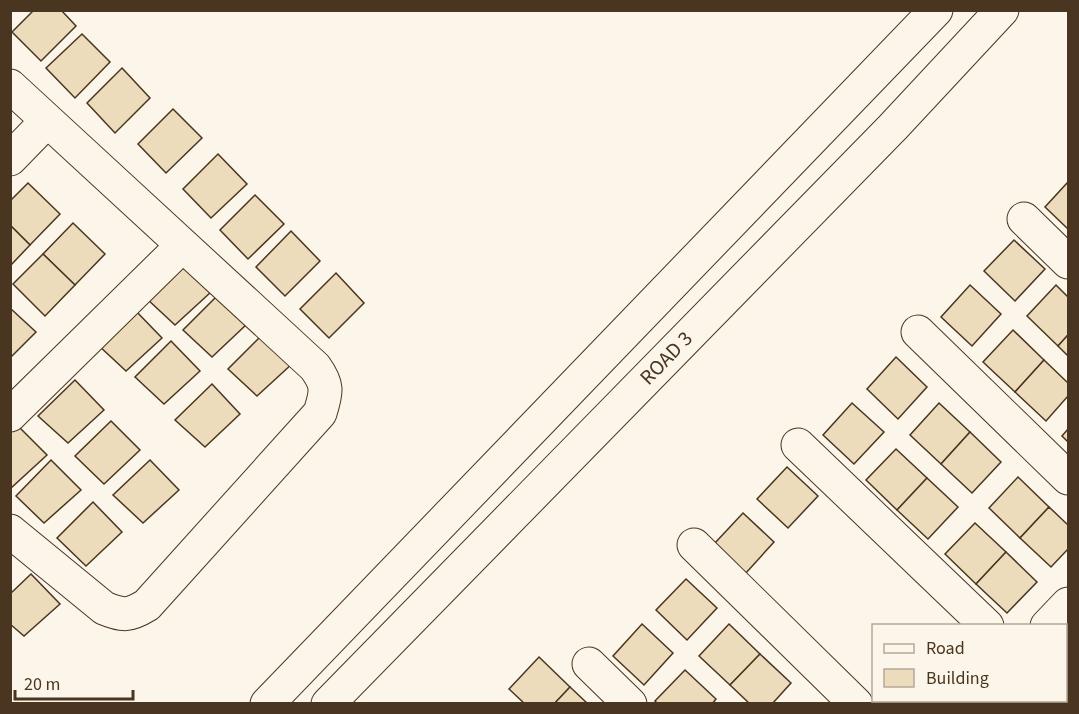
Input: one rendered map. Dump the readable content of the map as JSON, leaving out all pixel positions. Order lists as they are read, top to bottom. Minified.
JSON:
{"streets":{"street":["ROAD 3"]},"legend":["Road","Building"],"scale_bar":"20 m"}
